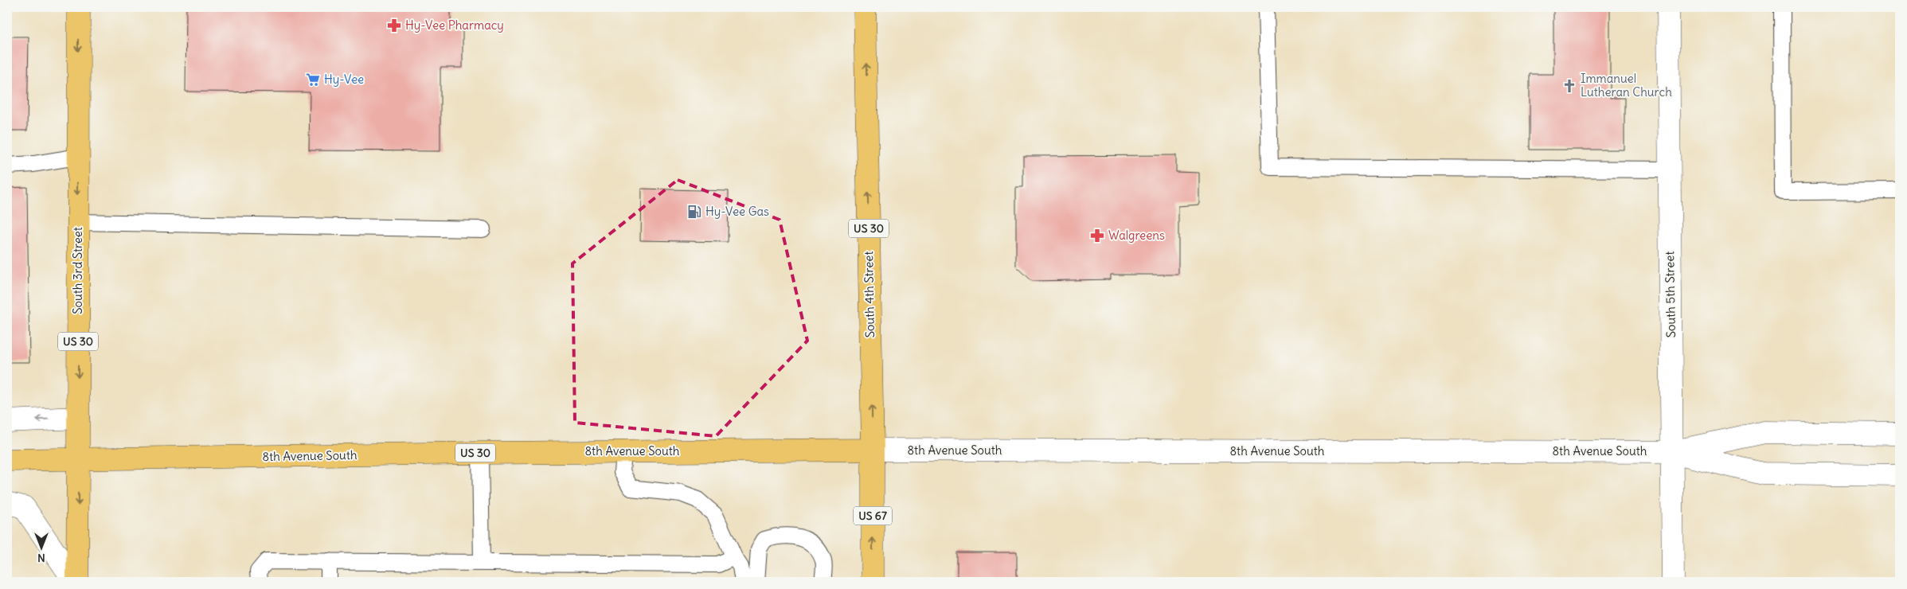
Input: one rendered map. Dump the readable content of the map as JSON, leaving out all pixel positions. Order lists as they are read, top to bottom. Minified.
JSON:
{"streets":{"main road":["US 30","South 3rd Street","South 4th Street","8th Avenue South","US 67"],"street":["South 5th Street"]},"crossings":[["South 3rd Street","8th Avenue South"],["South 4th Street","8th Avenue South"],["South 5th Street","8th Avenue South"]],"one_way":["South 3rd Street","South 4th Street"],"places":{"pharmacy":["Hy-Vee Pharmacy","Walgreens"],"supermarket":["Hy-Vee"],"church":["Immanuel Lutheran Church"],"fuel station":["Hy-Vee Gas"]},"north":"bottom"}
